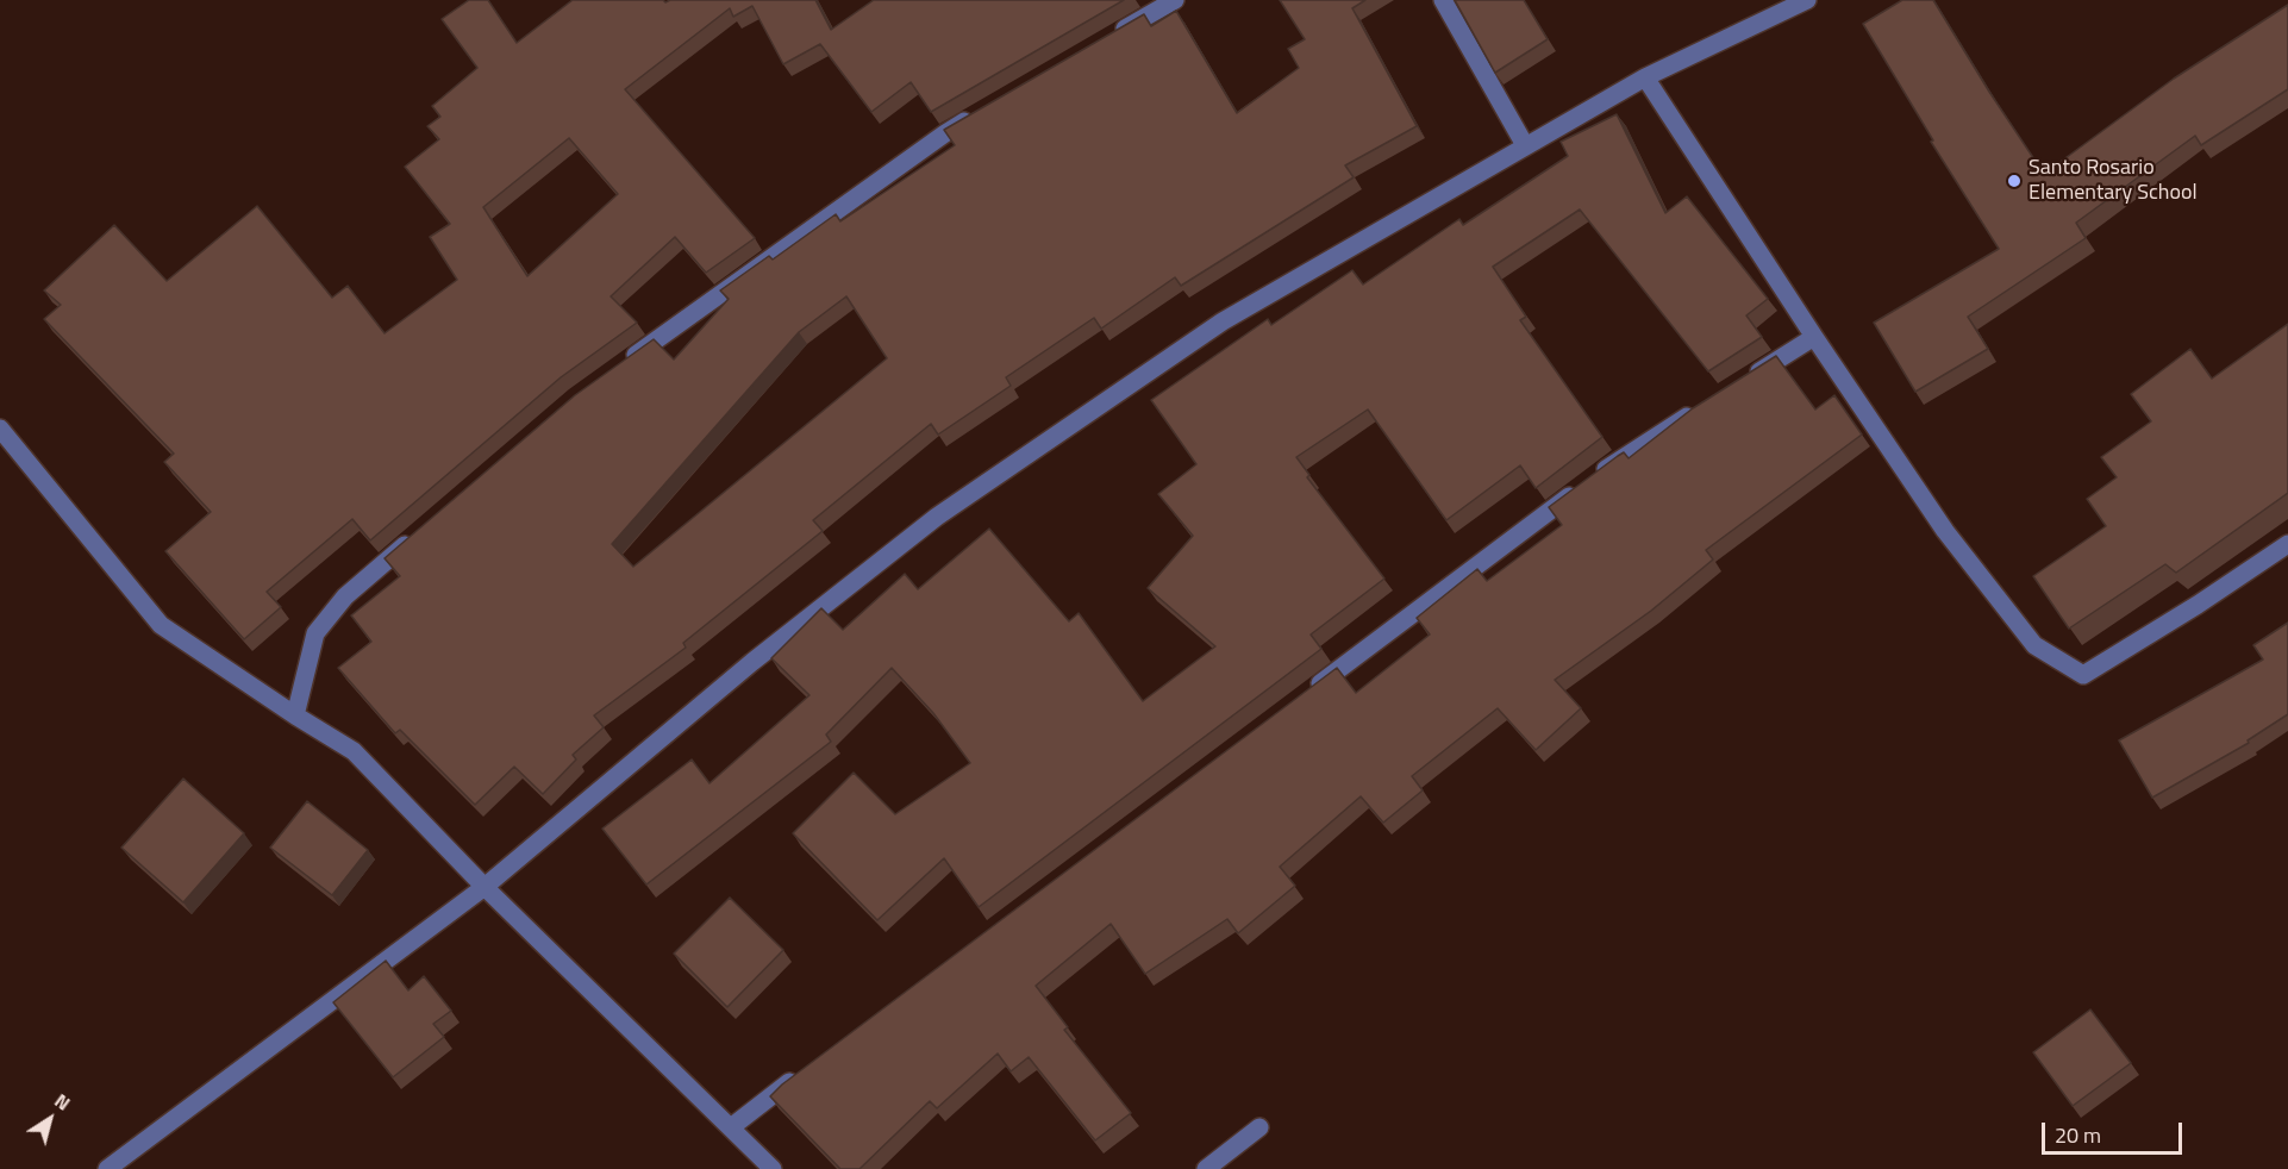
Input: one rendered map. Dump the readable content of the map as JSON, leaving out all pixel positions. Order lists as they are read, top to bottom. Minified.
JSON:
{"places":["Santo Rosario Elementary School"],"scale_bar":"20 m","north":"top right"}
